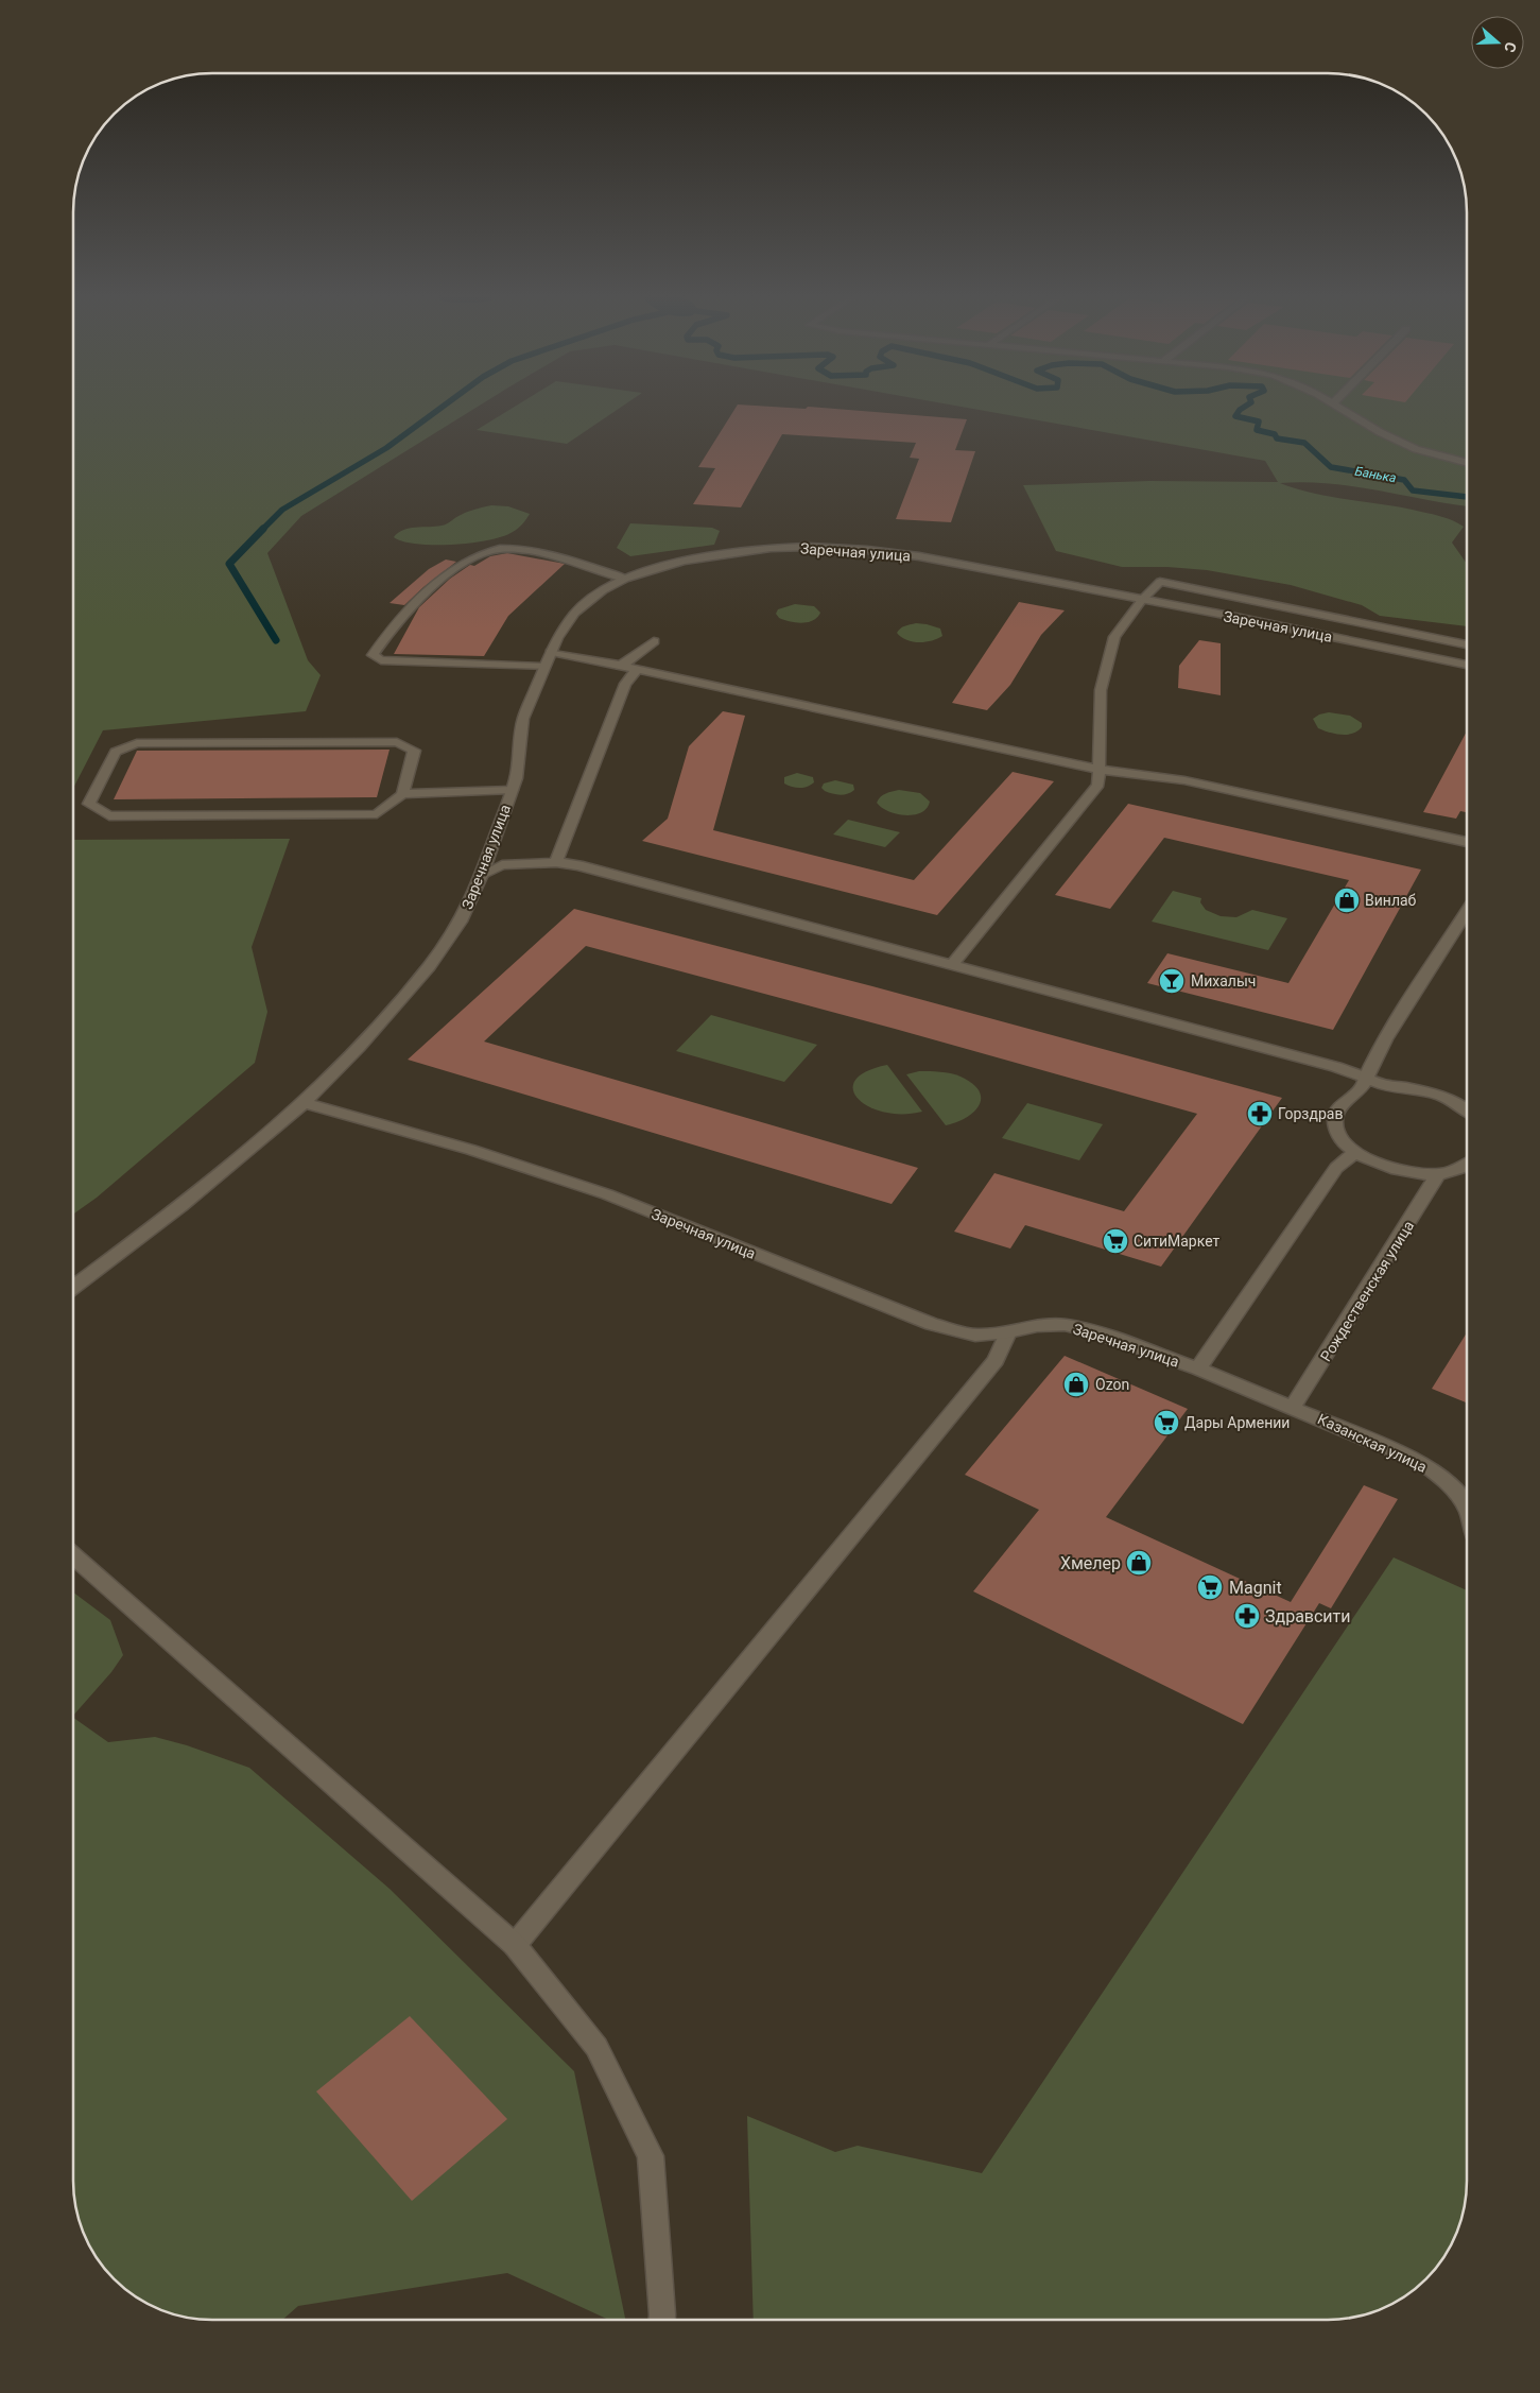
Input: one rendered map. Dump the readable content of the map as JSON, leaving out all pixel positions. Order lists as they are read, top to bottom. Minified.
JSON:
{"streets":{"street":["Заречная улица","Рождественская улица","Казанская улица"]},"crossings":[["Заречная улица","Рождественская улица"],["Заречная улица","Казанская улица"],["Рождественская улица","Казанская улица"]],"water":["Банька"],"places":{"shop":["Винлаб","Ozon","Хмелер"],"bar":["Михалыч"],"pharmacy":["Горздрав","Здравсити"],"supermarket":["СитиМаркет","Дары Армении","Magnit"]},"north":"right"}
